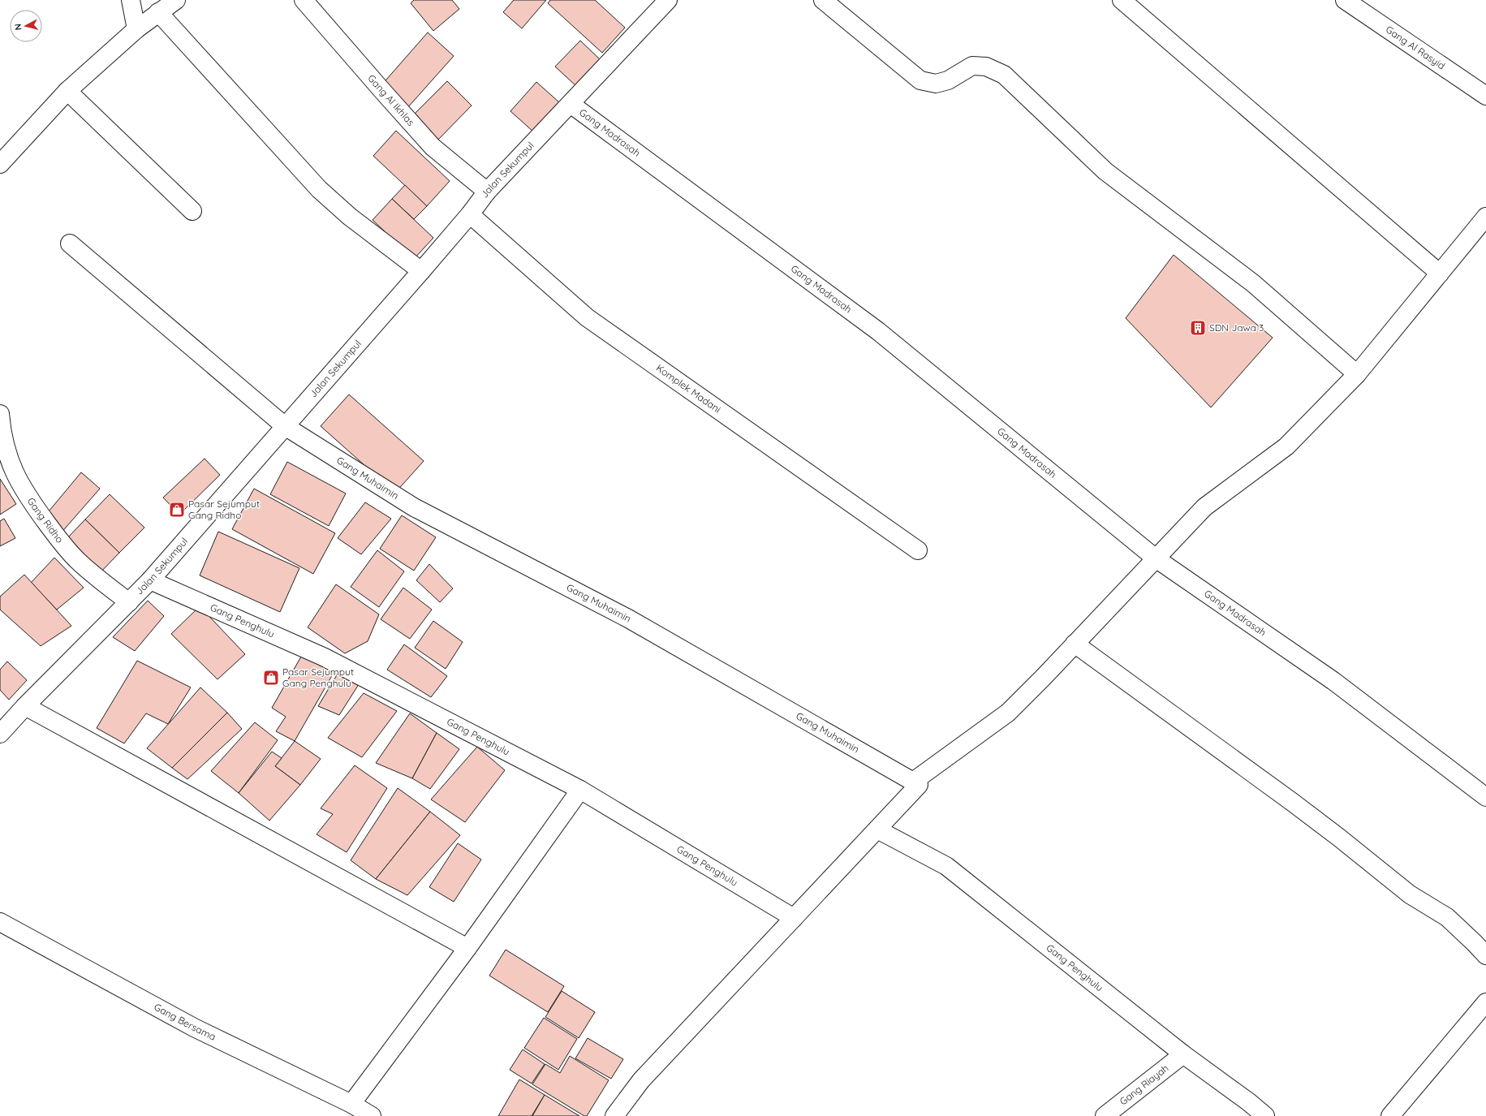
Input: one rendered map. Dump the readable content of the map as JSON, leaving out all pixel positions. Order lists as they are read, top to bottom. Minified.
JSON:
{"streets":{"street":["Gang Al Rasyid","Gang Al Ikhlas","Gang Madrasah","Jalan Sekumpul","Komplek Madani","Gang Muhaimin","Gang Ridho","Gang Penghulu","Gang Bersama","Gang Riayah"]},"crossings":[["Gang Al Ikhlas","Jalan Sekumpul"],["Gang Madrasah","Jalan Sekumpul"],["Jalan Sekumpul","Komplek Madani"],["Jalan Sekumpul","Gang Muhaimin"],["Jalan Sekumpul","Gang Ridho"],["Jalan Sekumpul","Gang Penghulu"],["Gang Penghulu","Gang Riayah"]],"places":{"building":["SDN Jawa 3"],"shop":["Pasar Sejumput Gang Ridho","Pasar Sejumput Gang Penghulu"]},"north":"left"}
